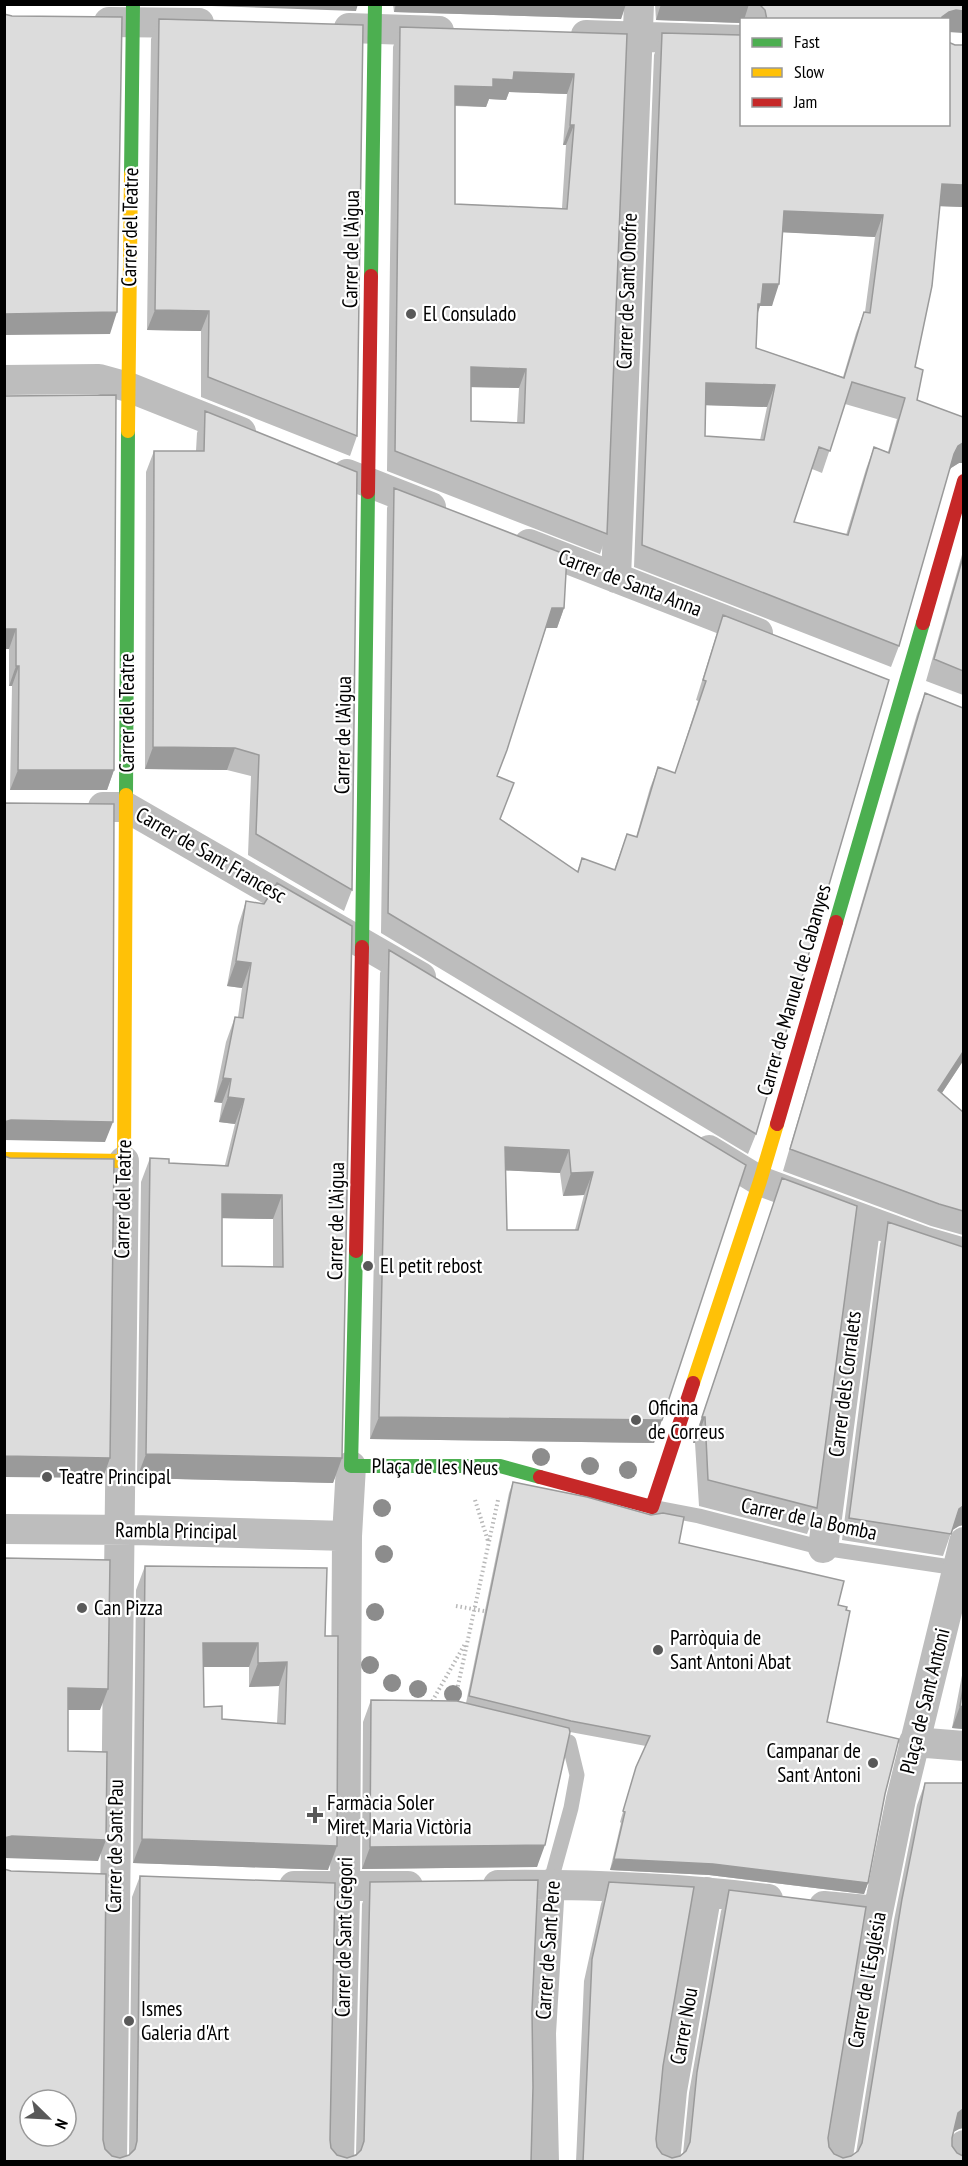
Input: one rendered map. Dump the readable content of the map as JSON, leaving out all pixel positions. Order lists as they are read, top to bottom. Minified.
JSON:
{"streets":{"street":["Carrer del Teatre","Carrer de l'Aigua","Carrer de Sant Onofre","Carrer de Santa Anna","Carrer de Sant Francesc","Carrer de Manuel de Cabanyes","Carrer dels Corralets","Plaça de les Neus","Rambla Principal","Plaça de Sant Antoni","Carrer de Sant Pau","Carrer de Sant Gregori","Carrer de Sant Pere","Carrer de l'Església","Carrer Nou"],"lane":["Carrer de la Bomba"]},"crossings":[["Carrer del Teatre","Carrer de Sant Francesc"],["Carrer del Teatre","Rambla Principal"],["Carrer del Teatre","Carrer de Sant Pau"],["Carrer de l'Aigua","Carrer de Sant Francesc"],["Carrer de l'Aigua","Plaça de les Neus"],["Carrer de Sant Onofre","Carrer de Santa Anna"],["Carrer de Manuel de Cabanyes","Plaça de les Neus"],["Carrer de Manuel de Cabanyes","Carrer de la Bomba"],["Carrer dels Corralets","Carrer de la Bomba"],["Plaça de les Neus","Carrer de la Bomba"],["Plaça de les Neus","Rambla Principal"],["Plaça de les Neus","Carrer de Sant Gregori"],["Carrer de la Bomba","Plaça de Sant Antoni"],["Rambla Principal","Carrer de Sant Pau"],["Plaça de Sant Antoni","Carrer de l'Església"]],"places":{"other":["El Consulado","El petit rebost","Oficina de Correus","Teatre Principal","Can Pizza","Parròquia de Sant Antoni Abat","Campanar de Sant Antoni","Ismes Galeria d'Art"],"health":["Farmàcia Soler Miret, Maria Victòria"]},"legend":["Fast","Slow","Jam"],"north":"bottom right"}
